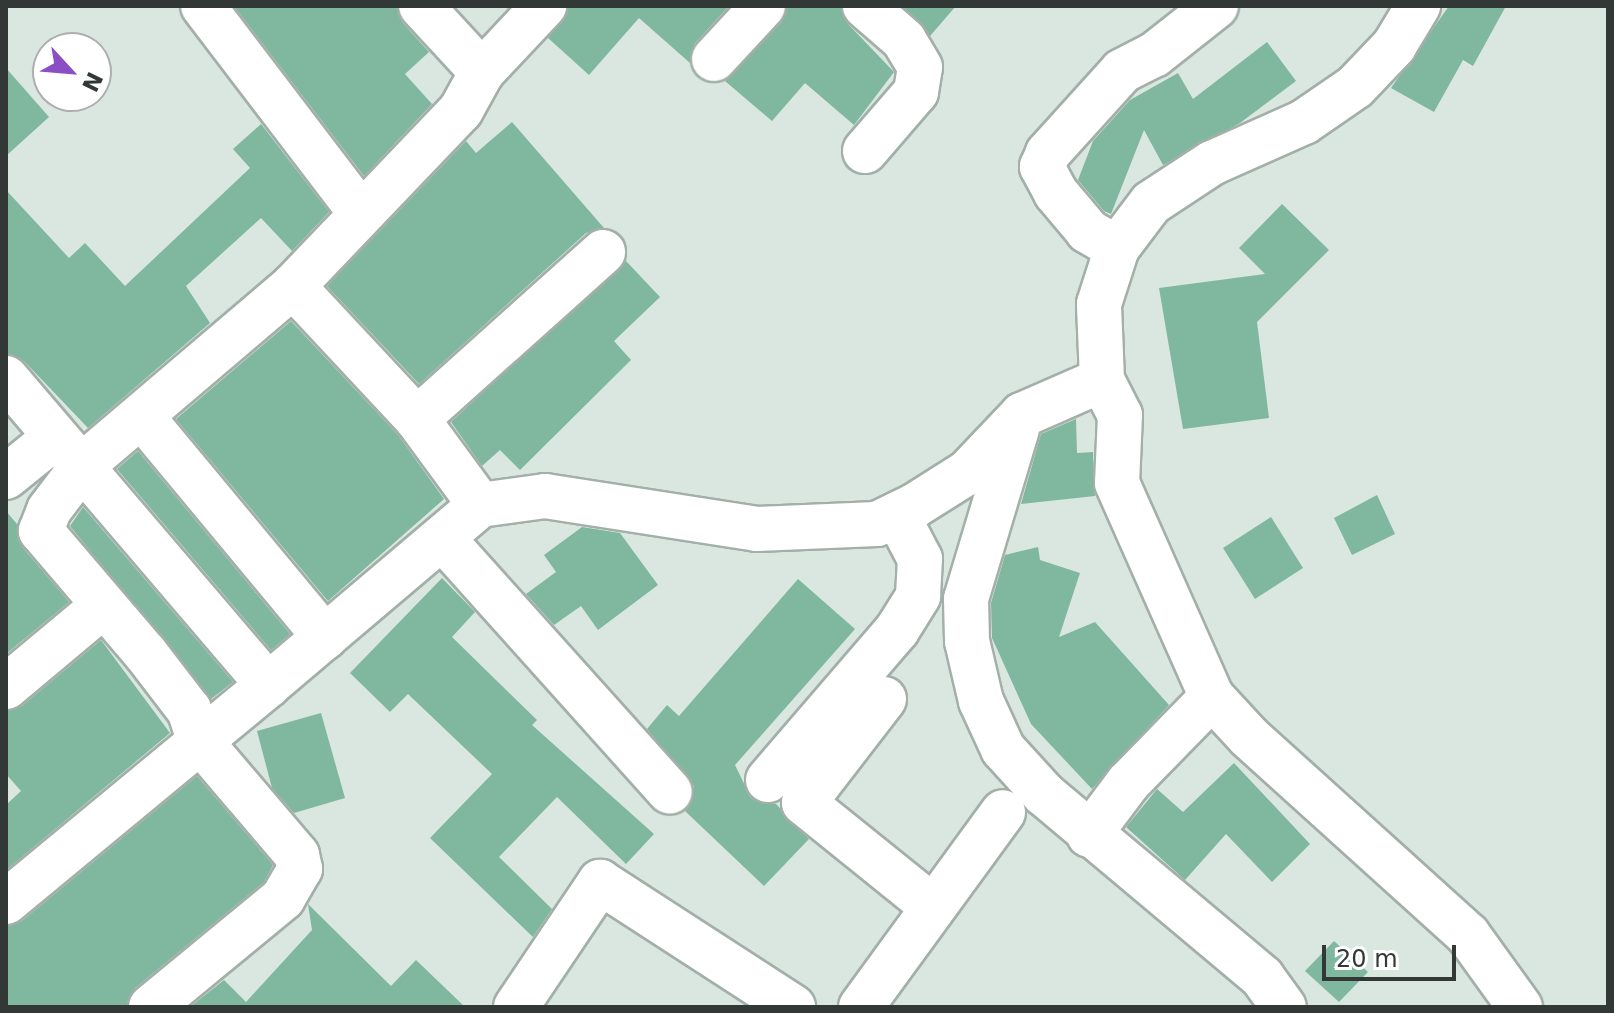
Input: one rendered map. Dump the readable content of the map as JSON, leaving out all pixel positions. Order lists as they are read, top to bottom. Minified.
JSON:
{"scale_bar":"20 m","north":"bottom right"}
